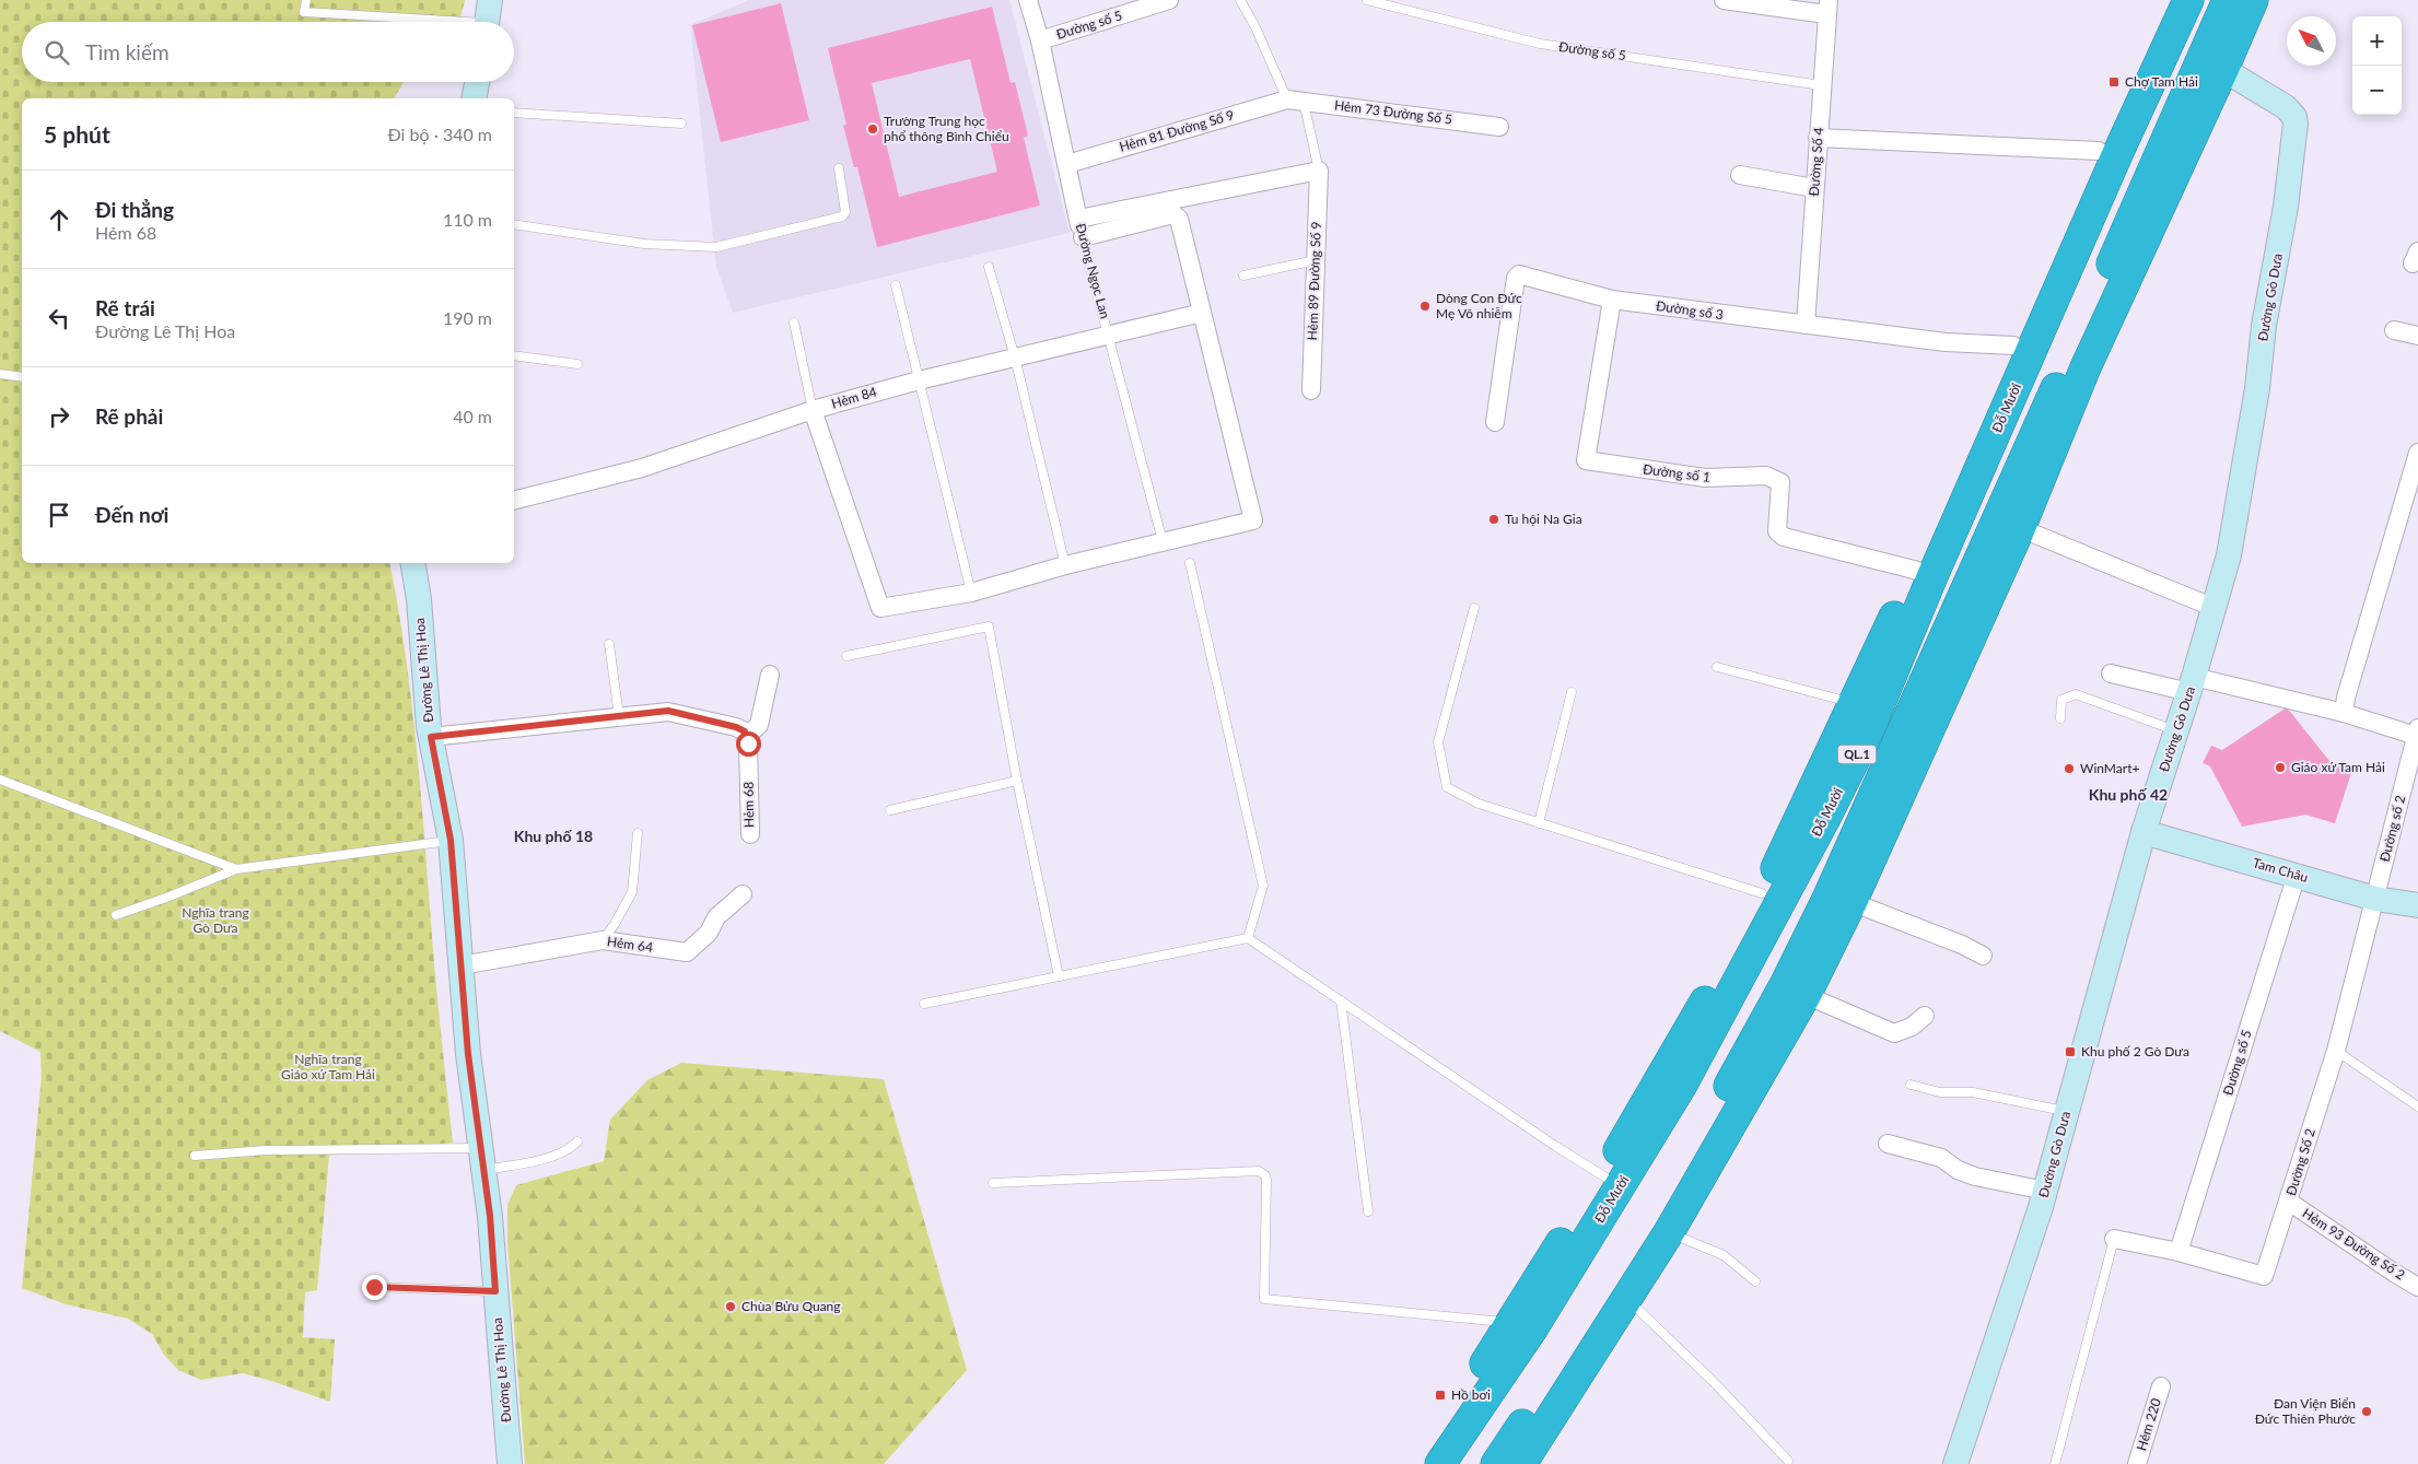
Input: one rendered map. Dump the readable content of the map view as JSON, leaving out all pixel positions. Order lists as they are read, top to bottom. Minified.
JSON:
{"streets":{"highway":["Đỗ Mười","QL.1"],"street":["Đường số 5","Hẻm 73 Đường Số 5","Hẻm 81 Đường Số 9","Đường Số 4","Đường Ngọc Lan","Hẻm 89 Đường Số 9","Đường Gò Dưa","Đường số 3","Hẻm 84","Đường số 1","Đường Lê Thị Hoa","Hẻm 68","Đường số 2","Tam Châu","Hẻm 64","Đường Số 2","Hẻm 93 Đường Số 2","Hẻm 220"]},"crossings":[["Đường số 5","Đường Số 4"],["Đường số 5","Đường Ngọc Lan"],["Đường số 5","Tam Châu"],["Đường số 5","Đường Số 2"],["Hẻm 73 Đường Số 5","Hẻm 81 Đường Số 9"],["Hẻm 81 Đường Số 9","Đường Ngọc Lan"],["Đường Số 4","Đường số 3"],["Đường Ngọc Lan","Hẻm 84"],["Đường Gò Dưa","QL.1"],["Đường Gò Dưa","Tam Châu"],["Đường số 3","Đỗ Mười"],["Đường số 3","Đường số 1"],["Đỗ Mười","Đường số 1"],["Đường Lê Thị Hoa","Hẻm 64"],["Đường số 2","Tam Châu"],["Đường số 2","Đường Số 2"],["Tam Châu","Đường Số 2"],["Đường Số 2","Hẻm 93 Đường Số 2"]],"districts":["Khu phố 42","Khu phố 18"],"parks":["Nghĩa trang Gò Dưa","Nghĩa trang Giáo xứ Tam Hải"],"places":{"transit":["Chợ Tam Hải","Khu phố 2 Gò Dưa","Hồ bơi"],"other":["Trường Trung học phổ thông Bình Chiểu","Dòng Con Đức Mẹ Vô nhiễm","Tu hội Na Gia","Giáo xứ Tam Hải","WinMart+","Chùa Bửu Quang","Đan Viện Biển Đức Thiên Phước"]},"north":"top left","page":{"map_buttons":["+","−"],"search":"Tìm kiếm","heading":["5 phút","Đi bộ · 340 m"],"list":[["Đi thẳng","Hẻm 68","110 m"],["Rẽ trái","Đường Lê Thị Hoa","190 m"],["Rẽ phải","40 m"],"Đến nơi"]}}
